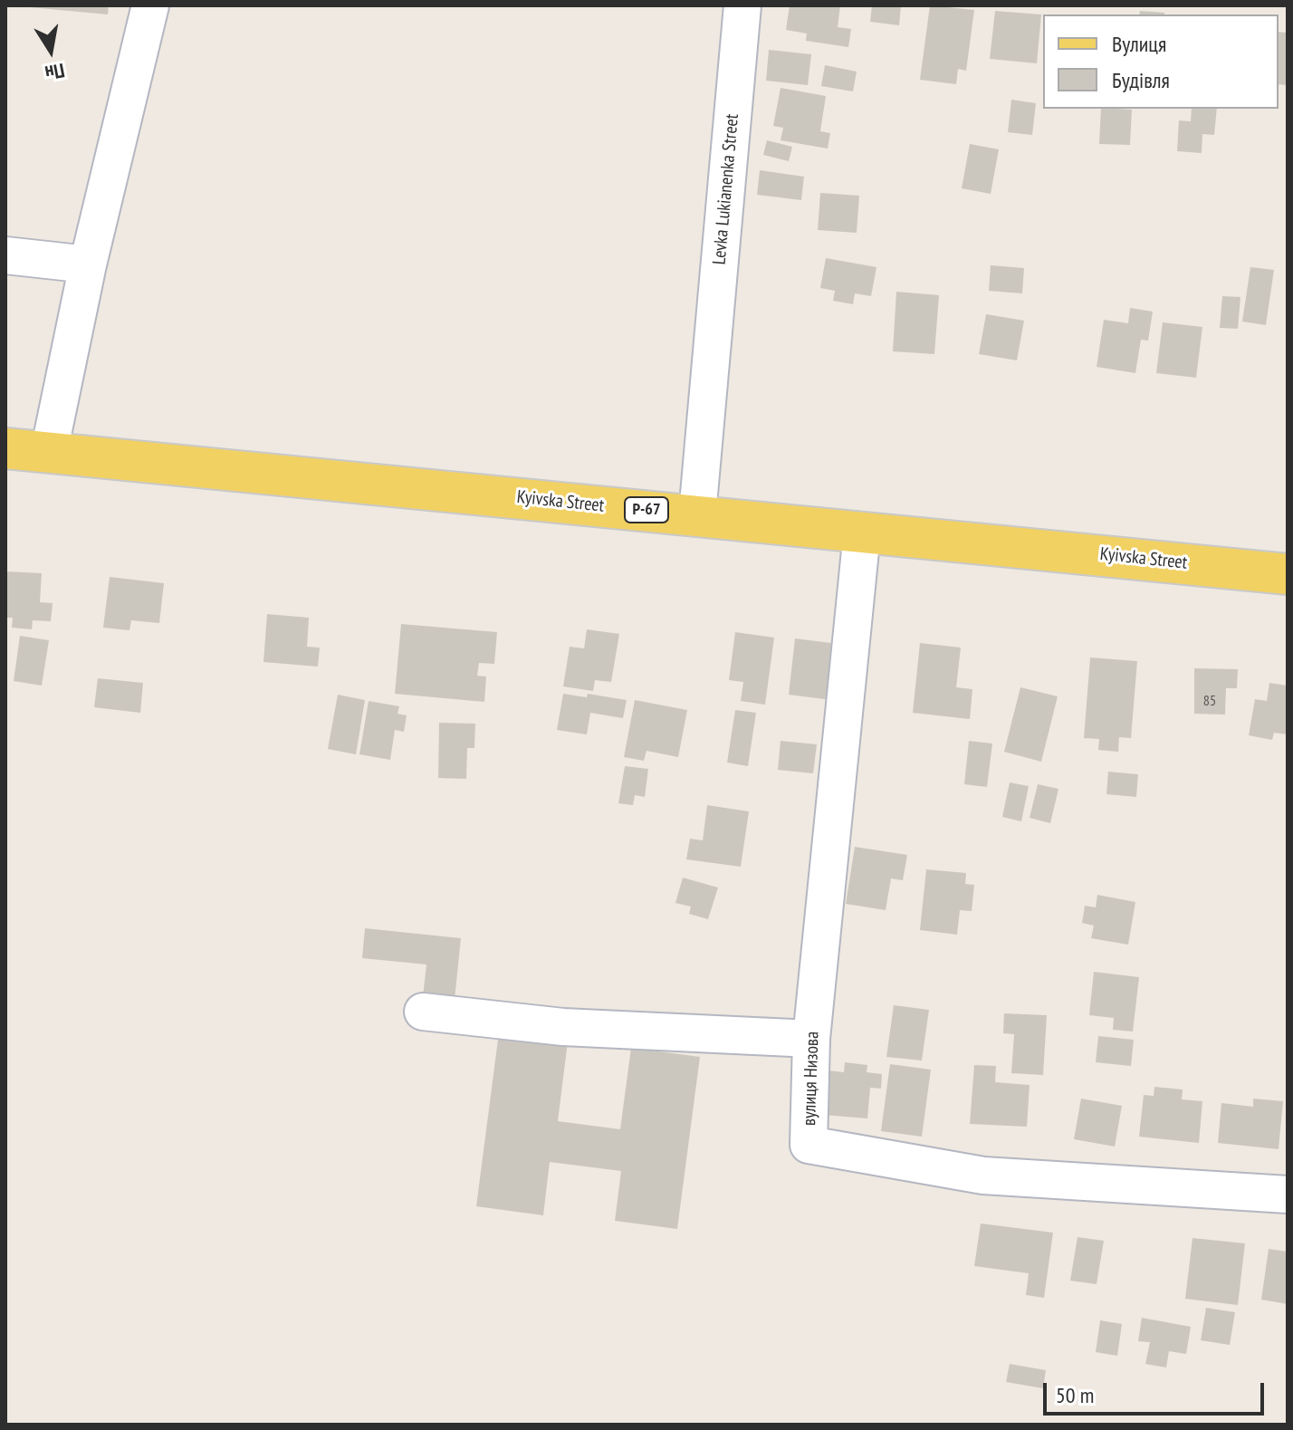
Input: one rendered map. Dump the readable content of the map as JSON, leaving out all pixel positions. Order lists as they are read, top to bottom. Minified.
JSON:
{"streets":{"main road":["Kyivska Street","Р-67"],"street":["Levka Lukianenka Street","вулиця Низова"]},"crossings":[["Levka Lukianenka Street","Kyivska Street"],["Kyivska Street","вулиця Низова"]],"house_numbers":["85"],"legend":["Вулиця","Будівля"],"scale_bar":"50 m","north":"bottom"}
